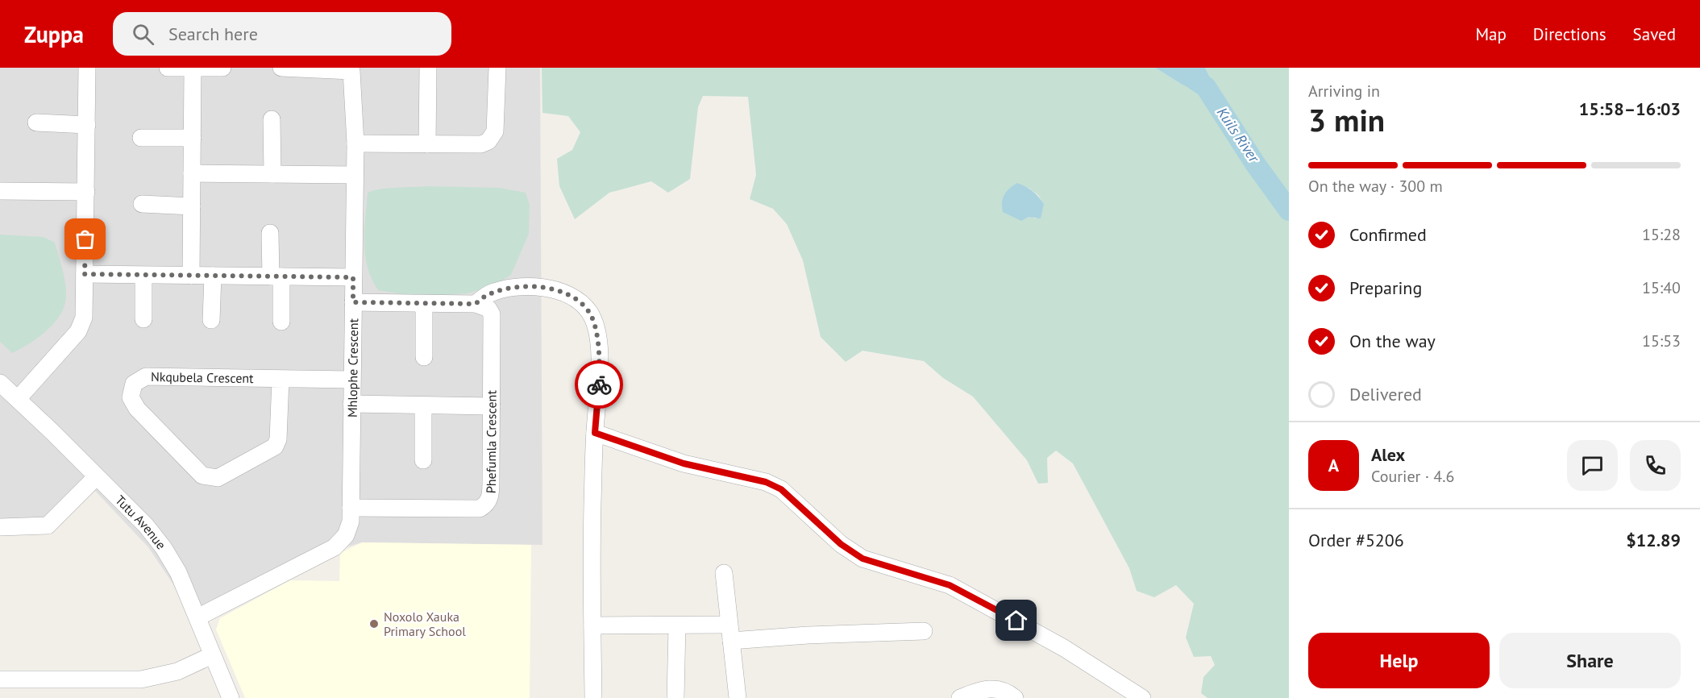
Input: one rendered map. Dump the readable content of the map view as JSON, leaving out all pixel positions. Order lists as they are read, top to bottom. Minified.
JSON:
{"streets":{"street":["Mhlophe Crescent","Nkqubela Crescent","Phefumla Crescent","Tutu Avenue"]},"crossings":[["Mhlophe Crescent","Nkqubela Crescent"],["Mhlophe Crescent","Phefumla Crescent"],["Mhlophe Crescent","Tutu Avenue"]],"water":["Kuils River"],"places":["Noxolo Xauka Primary School"],"page":{"header":"Zuppa","search":"Search here","nav":["Map","Directions","Saved"],"heading":["3 min","Arriving in","15:58–16:03"],"panel":["Alex","Courier · 4.6","Order #5206","$12.89"],"bar":"On the way · 300 m","list":[["Confirmed","15:28"],["Preparing","15:40"],["On the way","15:53"],"Delivered"],"round":"A","buttons":["Help","Share"]}}
